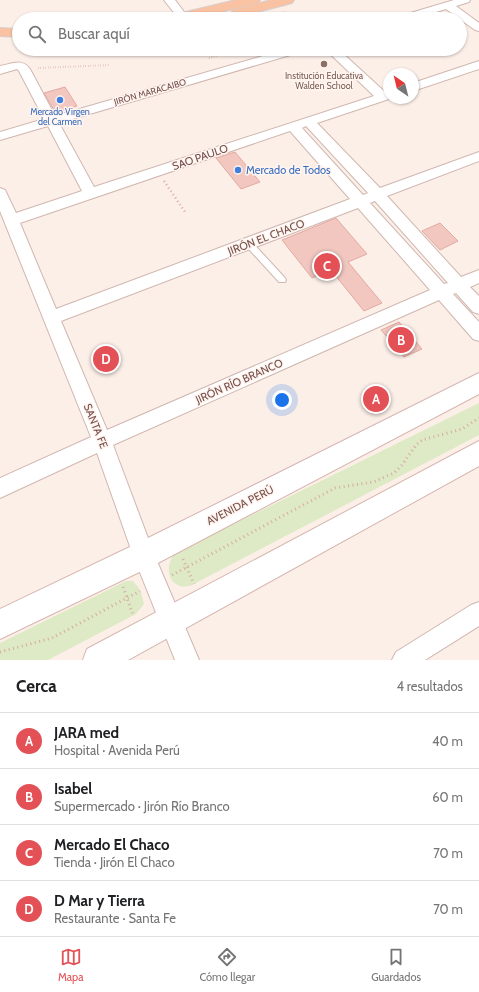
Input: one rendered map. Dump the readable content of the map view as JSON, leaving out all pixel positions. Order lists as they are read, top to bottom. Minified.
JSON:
{"streets":{"main road":["AVENIDA PERÚ"],"street":["JIRÓN MARACAIBO","SAO PAULO","JIRÓN EL CHACO","JIRÓN RÍO BRANCO","SANTA FE"]},"crossings":[["SAO PAULO","SANTA FE"],["JIRÓN EL CHACO","SANTA FE"],["JIRÓN RÍO BRANCO","SANTA FE"],["SANTA FE","AVENIDA PERÚ"]],"places":["Institución Educativa Walden School","Mercado Virgen del Carmen","Mercado de Todos"],"north":"top left","page":{"search":"Buscar aquí","pins":["C","B","D","A"],"heading":["Cerca","4 resultados"],"list":[{"mark":"A","name":"JARA med","note":"Hospital · Avenida Perú","value":"40 m"},{"mark":"B","name":"Isabel","note":"Supermercado · Jirón Río Branco","value":"60 m"},{"mark":"C","name":"Mercado El Chaco","note":"Tienda · Jirón El Chaco","value":"70 m"},{"mark":"D","name":"D Mar y Tierra","note":"Restaurante · Santa Fe","value":"70 m"}],"nav":["Mapa","Cómo llegar","Guardados"]}}
